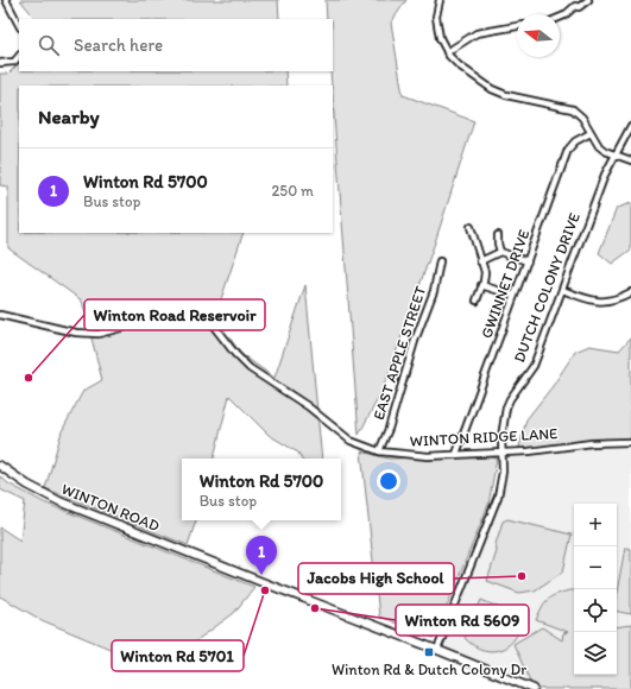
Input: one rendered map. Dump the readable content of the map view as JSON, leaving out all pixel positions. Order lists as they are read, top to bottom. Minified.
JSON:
{"streets":{"main road":["WINTON ROAD"],"street":["GWINNET DRIVE","DUTCH COLONY DRIVE","EAST APPLE STREET","WINTON RIDGE LANE"]},"crossings":[["GWINNET DRIVE","WINTON RIDGE LANE"],["DUTCH COLONY DRIVE","WINTON RIDGE LANE"],["DUTCH COLONY DRIVE","WINTON ROAD"],["EAST APPLE STREET","WINTON RIDGE LANE"]],"places":{"other":["Winton Road Reservoir","Jacobs High School","Winton Rd 5701","Winton Rd 5609"],"transit":["Winton Rd & Dutch Colony Dr"]},"north":"left","page":{"search":"Search here","heading":"Nearby","list":[{"mark":"1","name":"Winton Rd 5700","note":"Bus stop","value":"250 m"}],"popup":["Winton Rd 5700","Bus stop"],"map_buttons":["+","−"],"pins":"1"}}
